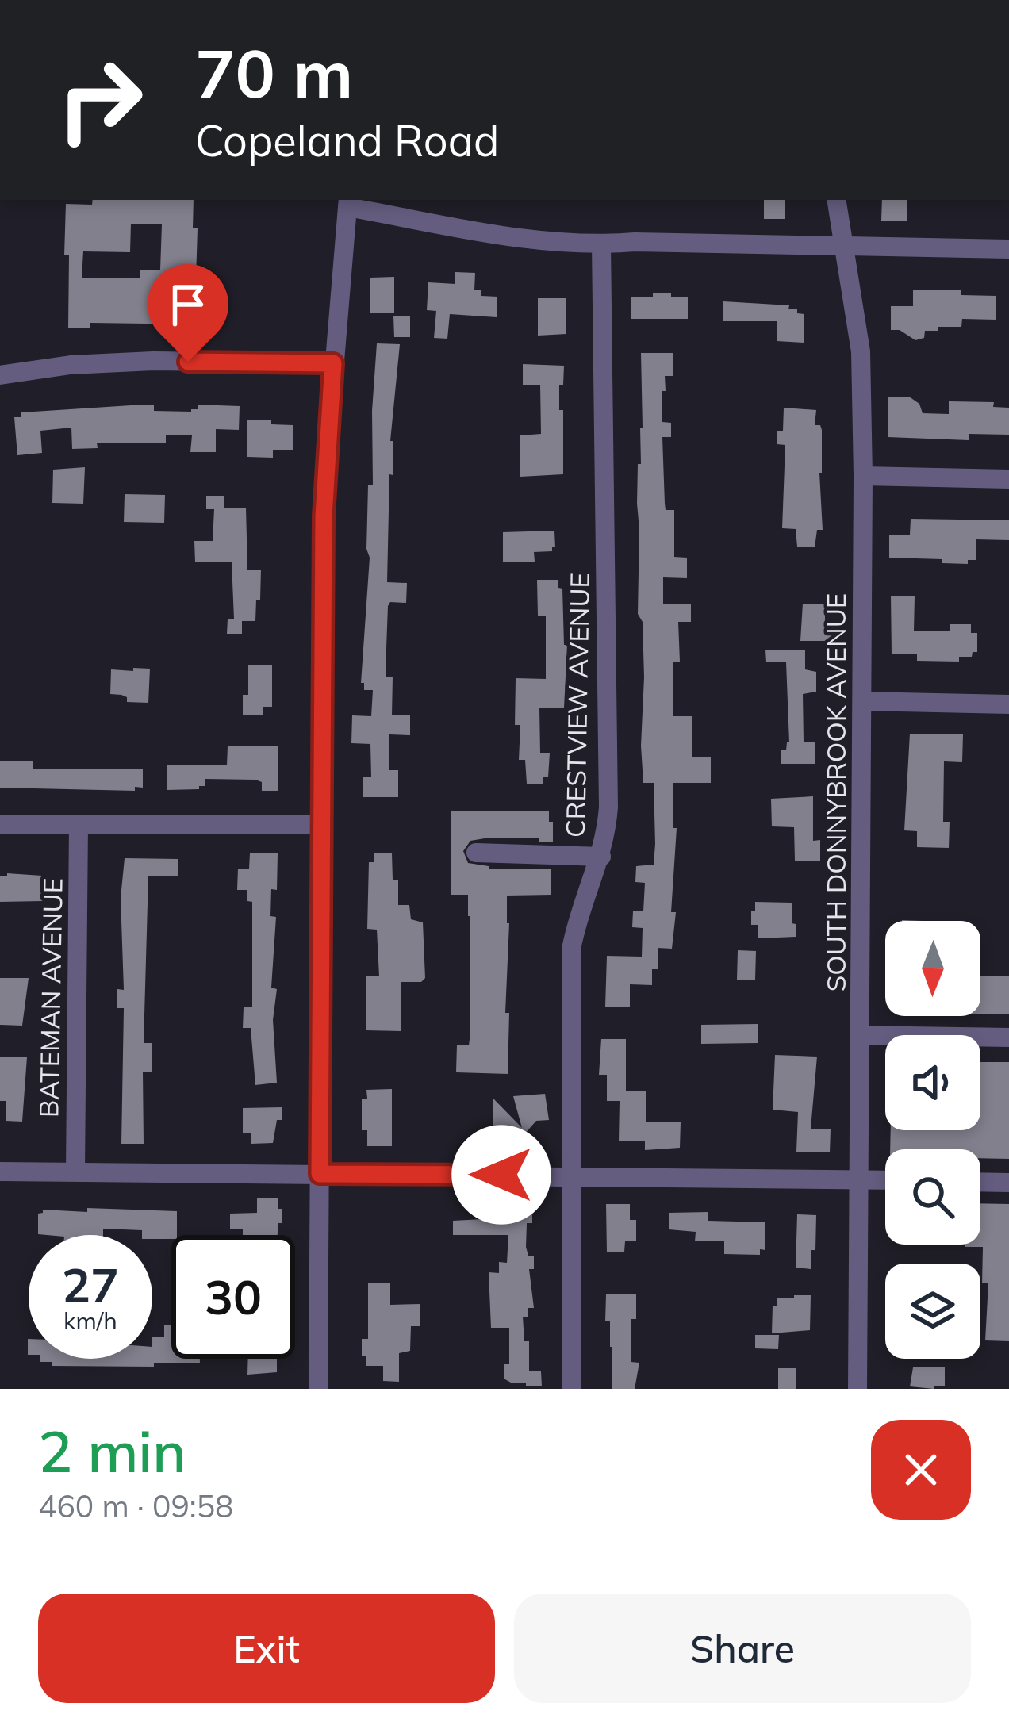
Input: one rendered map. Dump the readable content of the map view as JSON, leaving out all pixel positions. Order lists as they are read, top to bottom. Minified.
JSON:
{"streets":{"street":["CRESTVIEW AVENUE","SOUTH DONNYBROOK AVENUE","BATEMAN AVENUE"]},"north":"bottom","page":{"turn":["70 m","Copeland Road"],"speed":"27 km/h","limit":"30","heading":["2 min","460 m · 09:58"],"buttons":["Exit","Share"]}}
